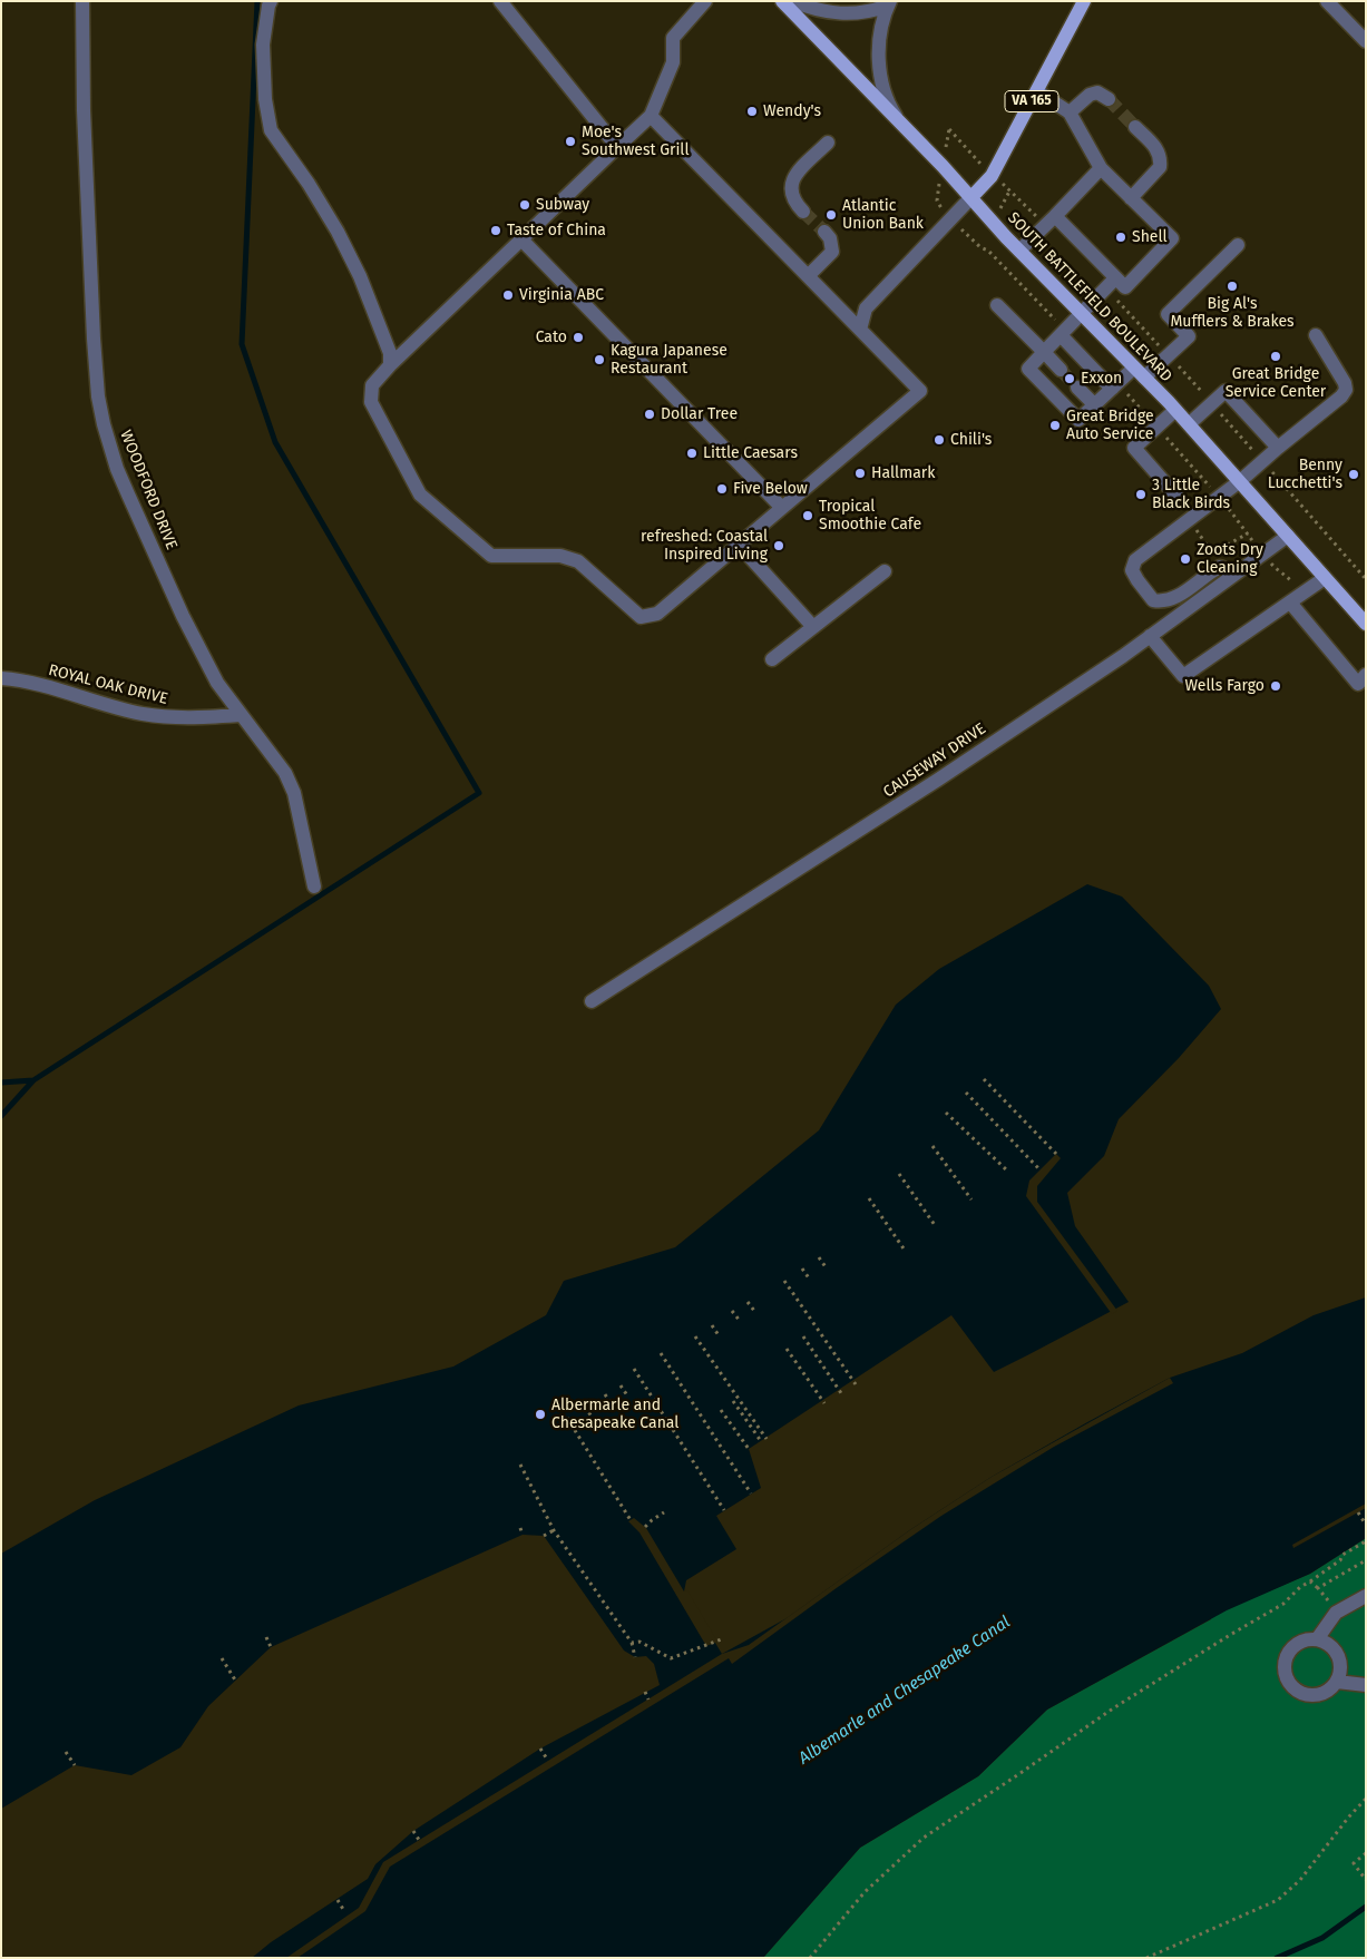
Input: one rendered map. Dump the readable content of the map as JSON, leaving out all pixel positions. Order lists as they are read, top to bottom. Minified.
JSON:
{"streets":{"main road":["VA 165","SOUTH BATTLEFIELD BOULEVARD"],"street":["WOODFORD DRIVE","ROYAL OAK DRIVE","CAUSEWAY DRIVE"]},"crossings":[["VA 165","SOUTH BATTLEFIELD BOULEVARD"],["SOUTH BATTLEFIELD BOULEVARD","CAUSEWAY DRIVE"],["WOODFORD DRIVE","ROYAL OAK DRIVE"]],"water":["Albemarle and Chesapeake Canal"],"places":["Wendy's","Moe's Southwest Grill","Subway","Atlantic Union Bank","Taste of China","Shell","Big Al's Mufflers & Brakes","Virginia ABC","Cato","Great Bridge Service Center","Kagura Japanese Restaurant","Exxon","Dollar Tree","Great Bridge Auto Service","Chili's","Little Caesars","Hallmark","Benny Lucchetti's","Five Below","3 Little Black Birds","Tropical Smoothie Cafe","refreshed: Coastal Inspired Living","Zoots Dry Cleaning","Wells Fargo","Albermarle and Chesapeake Canal"]}
